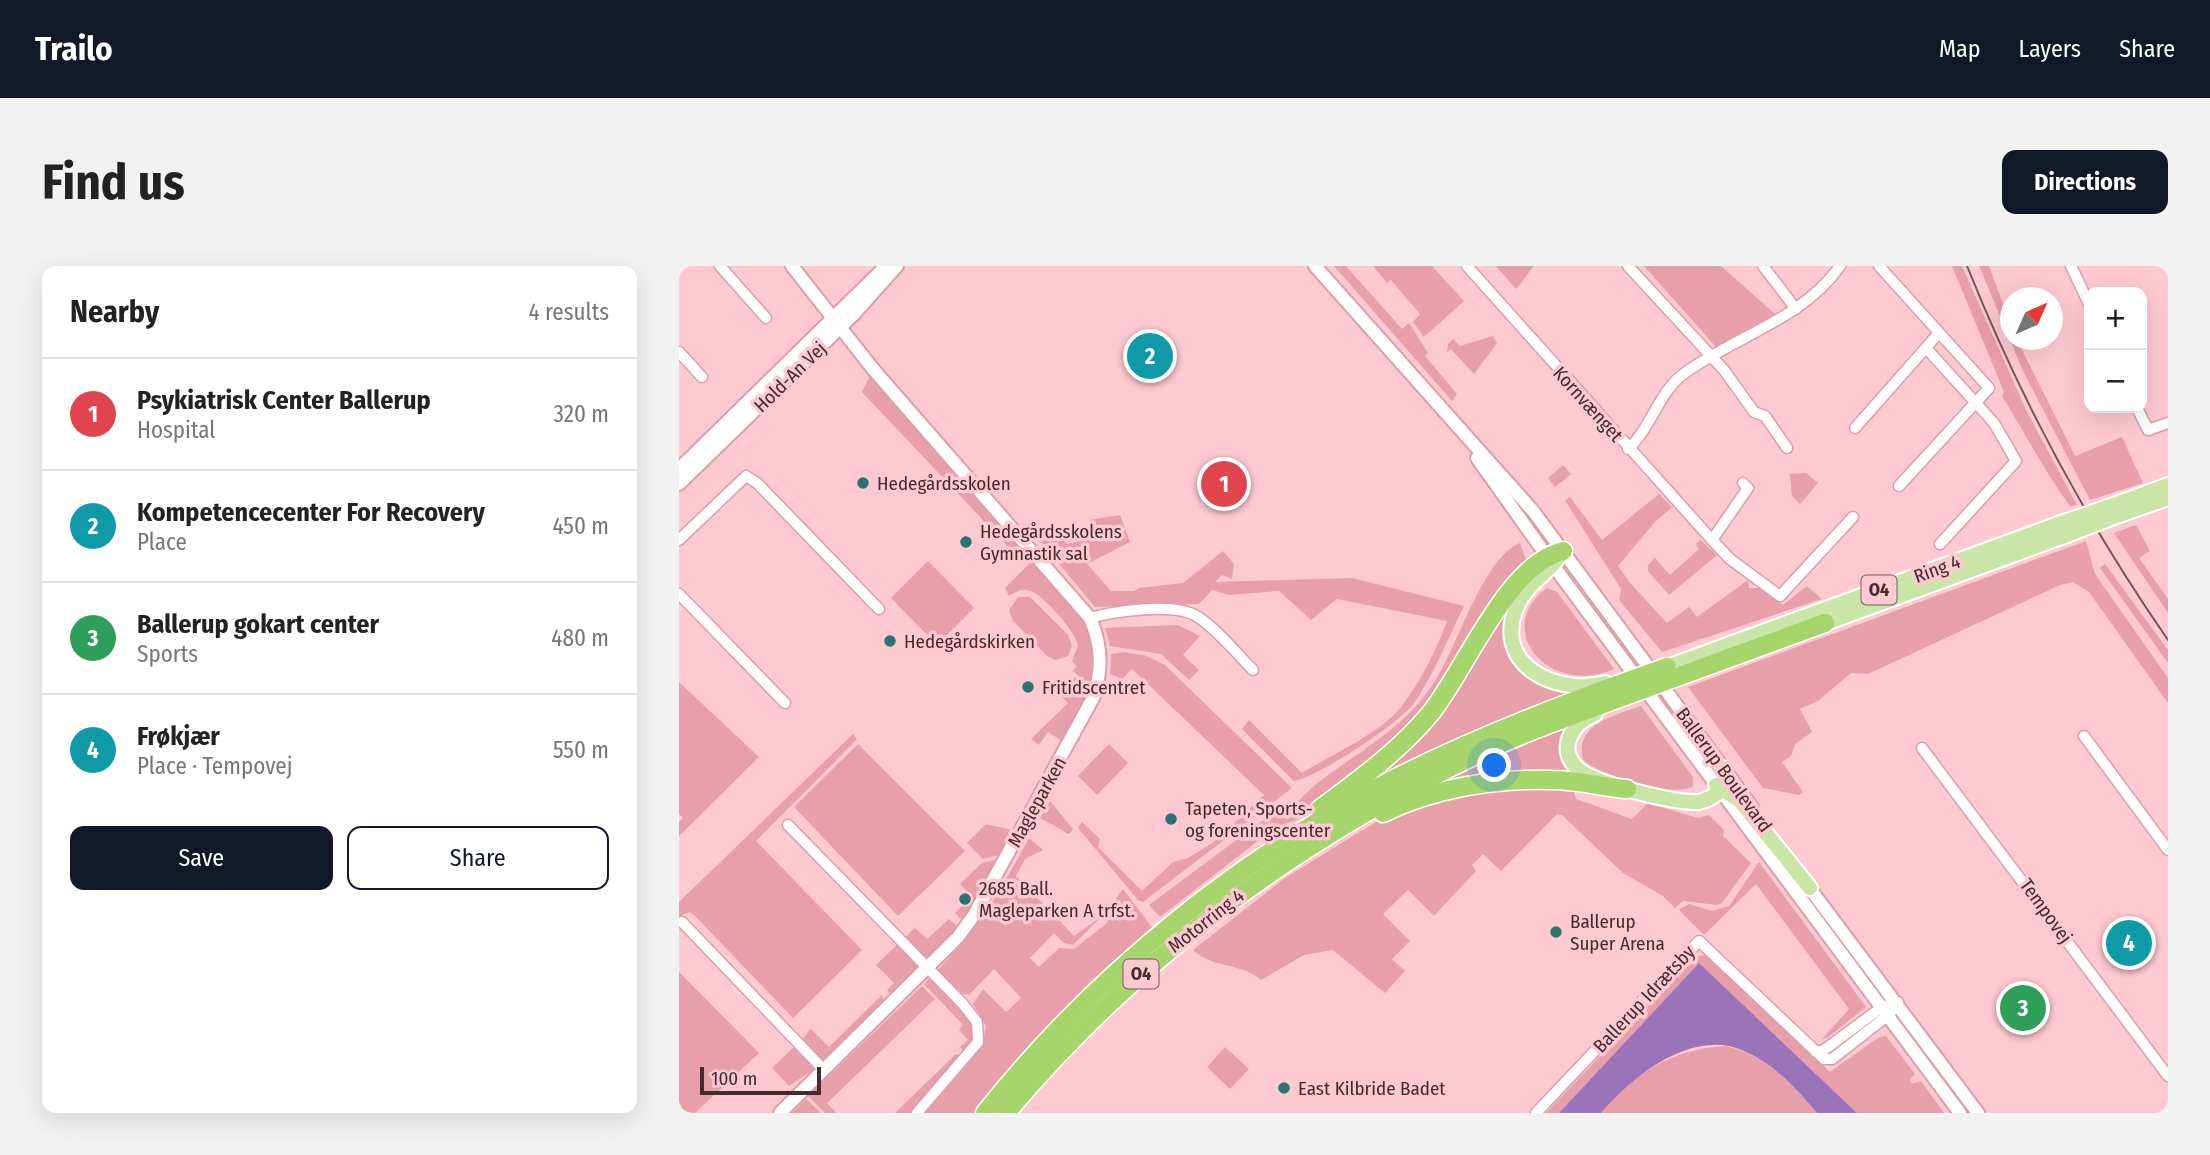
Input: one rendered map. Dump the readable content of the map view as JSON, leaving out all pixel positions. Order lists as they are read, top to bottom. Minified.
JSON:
{"streets":{"highway":["O4","Motorring 4"],"main road":["Ring 4"],"street":["Hold-An Vej","Kornvænget","Ballerup Boulevard","Magleparken","Tempovej","Ballerup Idrætsby"]},"crossings":[["Hold-An Vej","Magleparken"],["Ring 4","O4"],["O4","Motorring 4"],["Ballerup Boulevard","Ballerup Idrætsby"]],"places":["Hedegårdsskolen","Hedegårdsskolens Gymnastik sal","Hedegårdskirken","Fritidscentret","Tapeten, Sports- og foreningscenter","2685 Ball. Magleparken A trfst.","Ballerup Super Arena","East Kilbride Badet"],"scale_bar":"100 m","north":"top right","page":{"header":"Trailo","nav":["Map","Layers","Share"],"buttons":["Directions",["Save","Share"]],"title":"Find us","heading":["Nearby","4 results"],"map_buttons":["+","−"],"pins":["2","1","4","3"],"list":[{"mark":"1","name":"Psykiatrisk Center Ballerup","note":"Hospital","value":"320 m"},{"mark":"2","name":"Kompetencecenter For Recovery","note":"Place","value":"450 m"},{"mark":"3","name":"Ballerup gokart center","note":"Sports","value":"480 m"},{"mark":"4","name":"Frøkjær","note":"Place · Tempovej","value":"550 m"}],"scale":"100 m"}}
